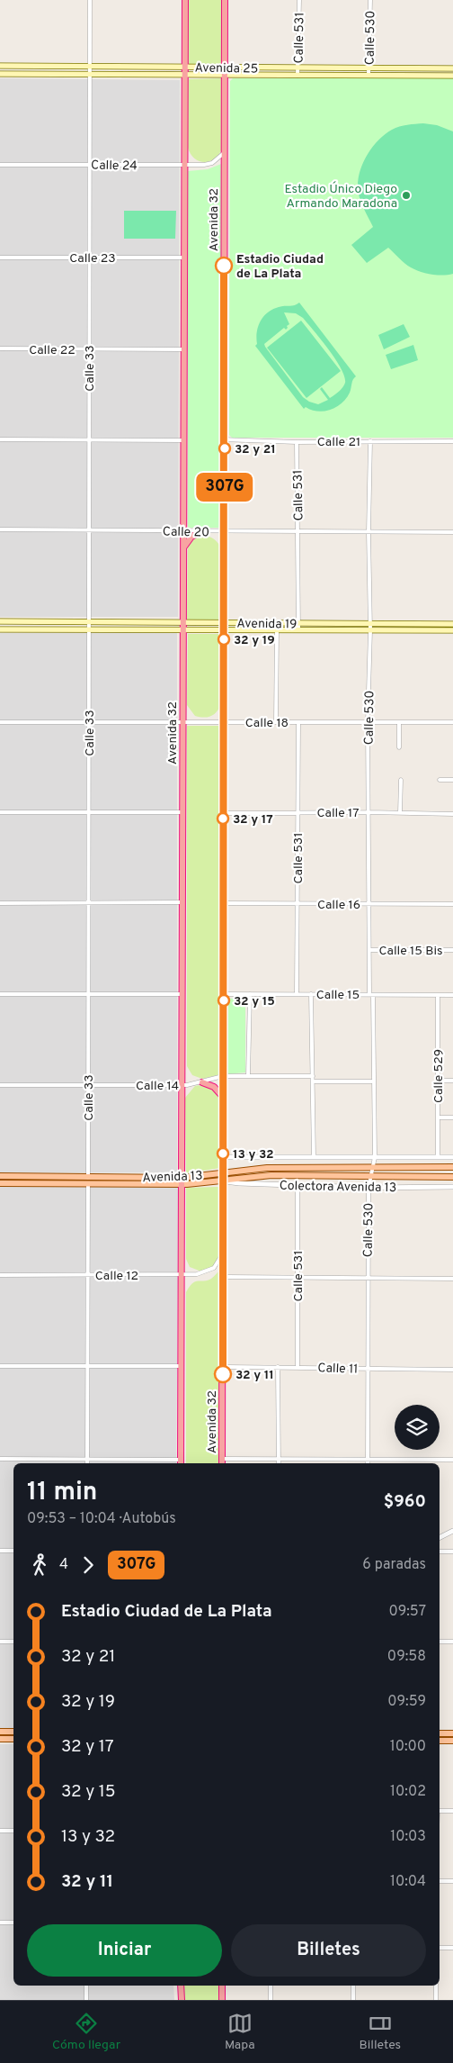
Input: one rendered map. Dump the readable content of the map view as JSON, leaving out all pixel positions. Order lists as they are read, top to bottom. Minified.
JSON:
{"streets":{"highway":["Avenida 32"],"main road":["Avenida 25","Avenida 19","Avenida 13"],"street":["Calle 531","Calle 530","Calle 24","Calle 23","Calle 22","Calle 33","Calle 21","Calle 20","Calle 18","Calle 17","Calle 16","Calle 15 Bis","Calle 15","Calle 529","Calle 14","Colectora Avenida 13","Calle 12","Calle 11"]},"crossings":[["Calle 531","Avenida 25"],["Calle 531","Calle 21"],["Calle 531","Calle 20"],["Calle 531","Avenida 19"],["Calle 531","Calle 18"],["Calle 531","Calle 17"],["Calle 531","Calle 16"],["Calle 531","Calle 15"],["Calle 531","Colectora Avenida 13"],["Calle 531","Calle 11"],["Calle 530","Avenida 25"],["Calle 530","Calle 21"],["Calle 530","Calle 20"],["Calle 530","Avenida 19"],["Calle 530","Calle 18"],["Calle 530","Calle 17"],["Calle 530","Calle 16"],["Calle 530","Calle 15 Bis"],["Calle 530","Calle 15"],["Calle 530","Avenida 13"],["Calle 530","Colectora Avenida 13"],["Calle 530","Calle 11"],["Avenida 25","Avenida 32"],["Avenida 25","Calle 33"],["Calle 24","Avenida 32"],["Calle 24","Calle 33"],["Avenida 32","Calle 23"],["Avenida 32","Calle 22"],["Avenida 32","Calle 21"],["Avenida 32","Calle 20"],["Avenida 32","Avenida 19"],["Avenida 32","Calle 18"],["Avenida 32","Calle 17"],["Avenida 32","Calle 16"],["Avenida 32","Calle 15"],["Avenida 32","Calle 14"],["Avenida 32","Avenida 13"],["Avenida 32","Colectora Avenida 13"],["Avenida 32","Calle 12"],["Avenida 32","Calle 11"],["Calle 23","Calle 33"],["Calle 22","Calle 33"],["Calle 33","Calle 20"],["Calle 33","Avenida 19"],["Calle 33","Calle 18"],["Calle 33","Calle 14"],["Calle 33","Avenida 13"],["Calle 33","Calle 12"],["Calle 15","Calle 529"],["Avenida 13","Colectora Avenida 13"]],"places":["Estadio Único Diego Armando Maradona","Estadio Ciudad de La Plata","32 y 21","32 y 19","32 y 17","32 y 15","13 y 32","32 y 11"],"lines":["bus line 307G"],"page":{"on_map":"307G","heading":["11 min","09:53 – 10:04 · Autobús","$960"],"legs":["4","307G","6 paradas"],"list":[{"name":"Estadio Ciudad de La Plata","value":"09:57"},{"name":"32 y 21","value":"09:58"},{"name":"32 y 19","value":"09:59"},{"name":"32 y 17","value":"10:00"},{"name":"32 y 15","value":"10:02"},{"name":"13 y 32","value":"10:03"},{"name":"32 y 11","value":"10:04"}],"buttons":["Iniciar","Billetes"],"tabs":["Cómo llegar","Mapa","Billetes"]}}
